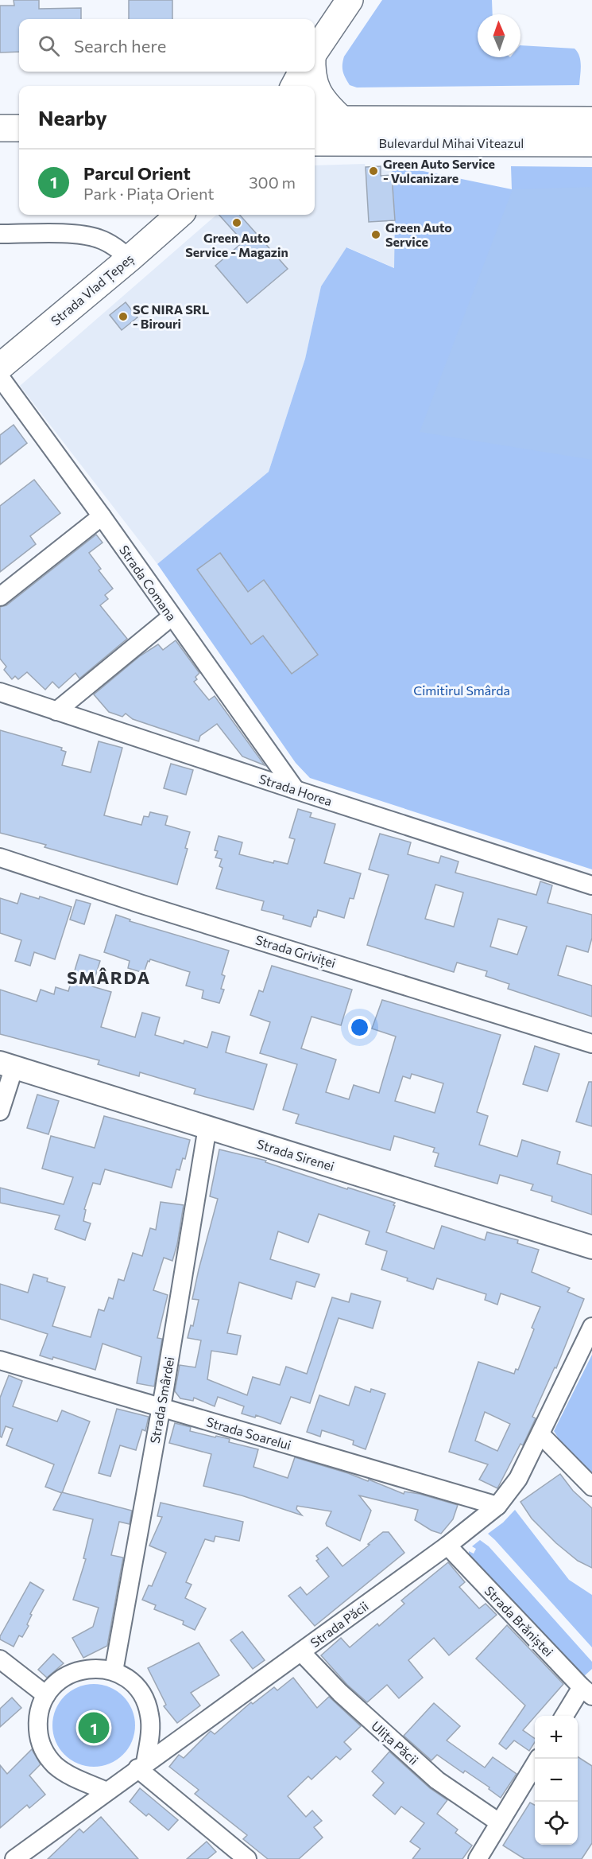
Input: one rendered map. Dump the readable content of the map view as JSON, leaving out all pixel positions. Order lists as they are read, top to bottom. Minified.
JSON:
{"streets":{"main road":["Bulevardul Mihai Viteazul","Strada Vlad Țepeș"],"street":["Strada Comana","Strada Horea","Strada Griviței","Strada Sirenei","Strada Smârdei","Strada Soarelui","Strada Brăniștei","Strada Păcii","Ulița Păcii"]},"crossings":[["Strada Comana","Strada Horea"],["Strada Sirenei","Strada Smârdei"],["Strada Smârdei","Strada Soarelui"],["Strada Smârdei","Strada Păcii"],["Strada Soarelui","Strada Păcii"],["Strada Brăniștei","Strada Păcii"],["Strada Păcii","Ulița Păcii"]],"districts":["SMÂRDA"],"parks":["Cimitirul Smârda"],"places":["Green Auto Service - Vulcanizare","Green Auto Service - Magazin","Green Auto Service","SC NIRA SRL - Birouri"],"north":"top","page":{"search":"Search here","heading":"Nearby","list":[{"mark":"1","name":"Parcul Orient","note":"Park · Piața Orient","value":"300 m"}],"pins":"1","map_buttons":["+","−"]}}
